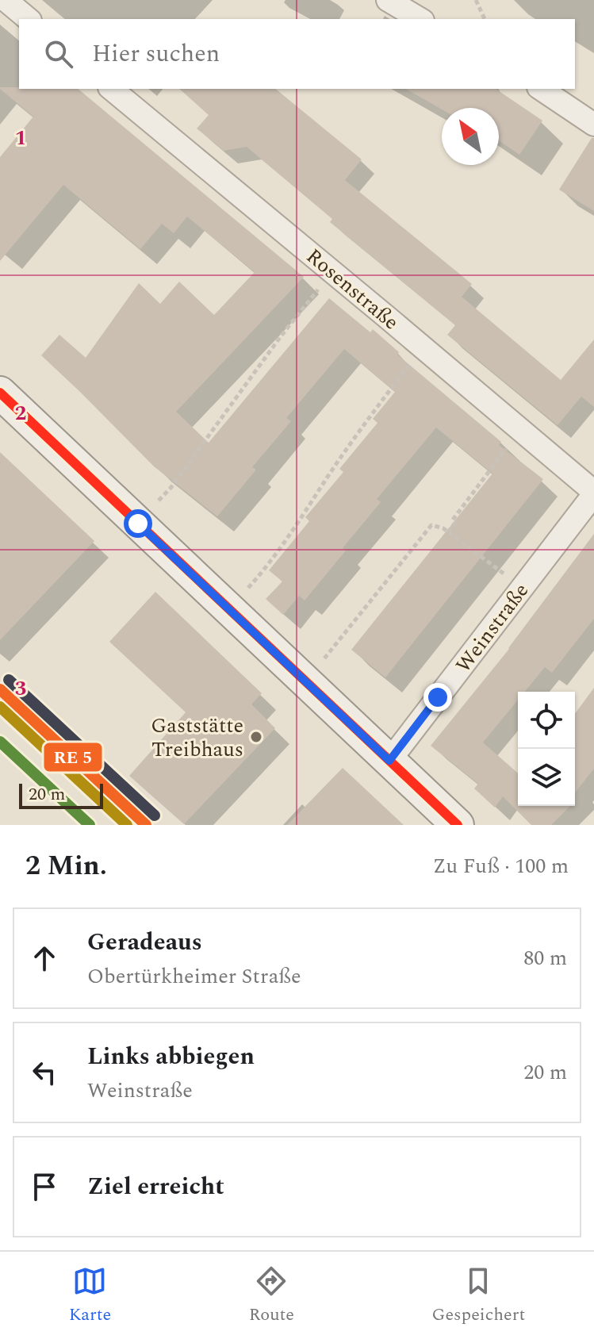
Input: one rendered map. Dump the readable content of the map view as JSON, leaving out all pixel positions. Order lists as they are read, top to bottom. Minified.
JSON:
{"streets":{"street":["Rosenstraße","Weinstraße"]},"crossings":[["Rosenstraße","Weinstraße"]],"places":["Gaststätte Treibhaus"],"scale_bar":"20 m","north":"top left","page":{"search":"Hier suchen","scale":"20 m","heading":["2 Min.","Zu Fuß · 100 m"],"list":[["Geradeaus","Obertürkheimer Straße","80 m"],["Links abbiegen","Weinstraße","20 m"],"Ziel erreicht"],"nav":["Karte","Route","Gespeichert"]},"grid":{"rows":["1","2","3"]}}
